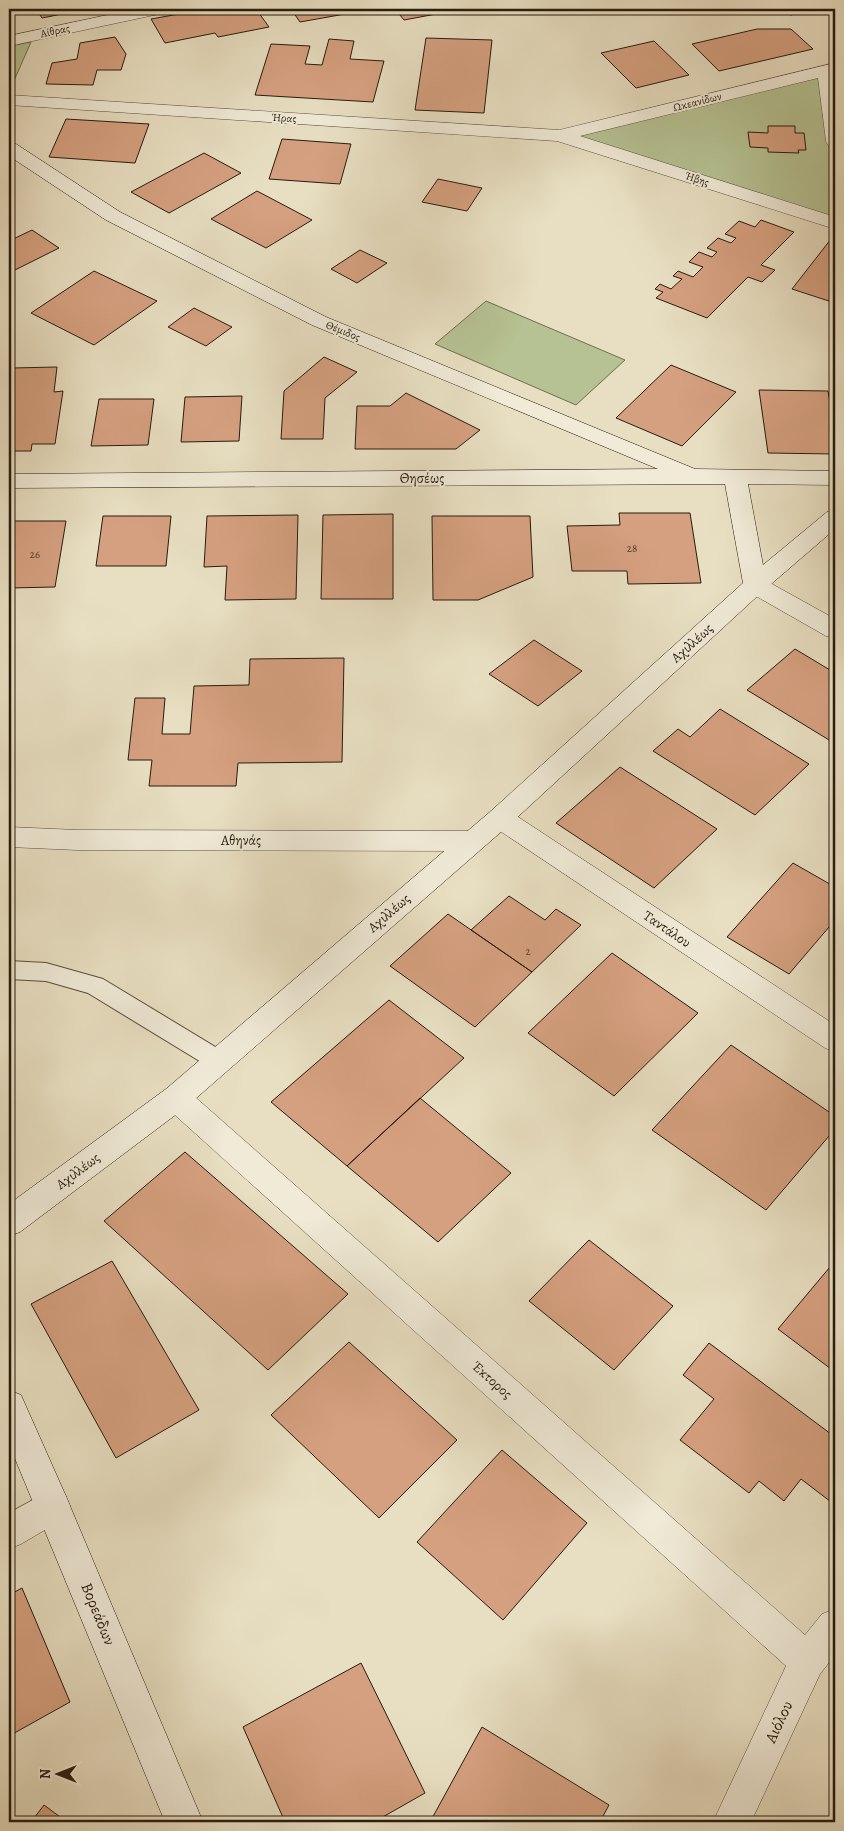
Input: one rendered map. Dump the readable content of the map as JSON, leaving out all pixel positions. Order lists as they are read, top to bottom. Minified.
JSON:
{"streets":{"street":["Αίθρας","Ωκεανίδων","Ήρας","Ήβης","Θέμιδος","Θησέως","Αχιλλέως","Αθηνάς","Ταντάλου","Έκτορος","Βορεάδων","Αιόλου"]},"crossings":[["Ωκεανίδων","Ήρας"],["Ωκεανίδων","Ήβης"],["Ήρας","Ήβης"],["Θέμιδος","Θησέως"],["Αχιλλέως","Αθηνάς"],["Αχιλλέως","Ταντάλου"],["Αχιλλέως","Έκτορος"],["Έκτορος","Αιόλου"]],"house_numbers":["28","26","2"],"north":"left"}
